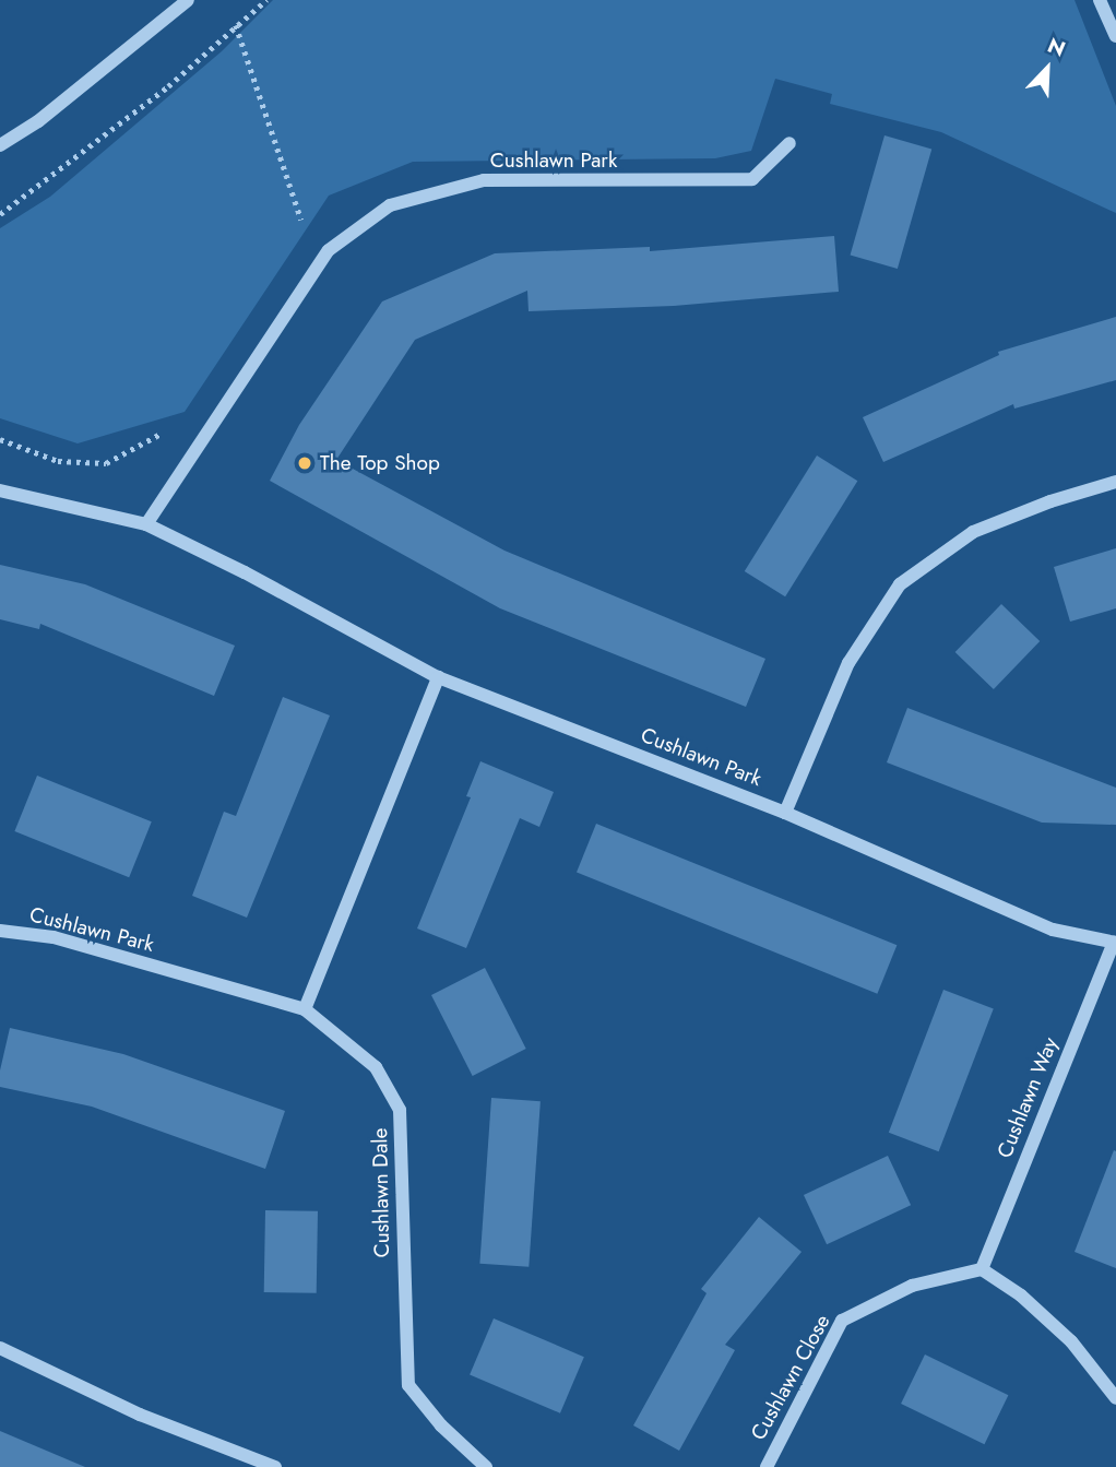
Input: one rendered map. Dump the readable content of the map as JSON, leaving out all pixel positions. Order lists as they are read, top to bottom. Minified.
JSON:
{"streets":{"street":["Cushlawn Park","Cushlawn Way","Cushlawn Dale","Cushlawn Close"]},"crossings":[["Cushlawn Park","Cushlawn Way"],["Cushlawn Park","Cushlawn Dale"],["Cushlawn Way","Cushlawn Close"]],"places":["The Top Shop"],"north":"top right"}
